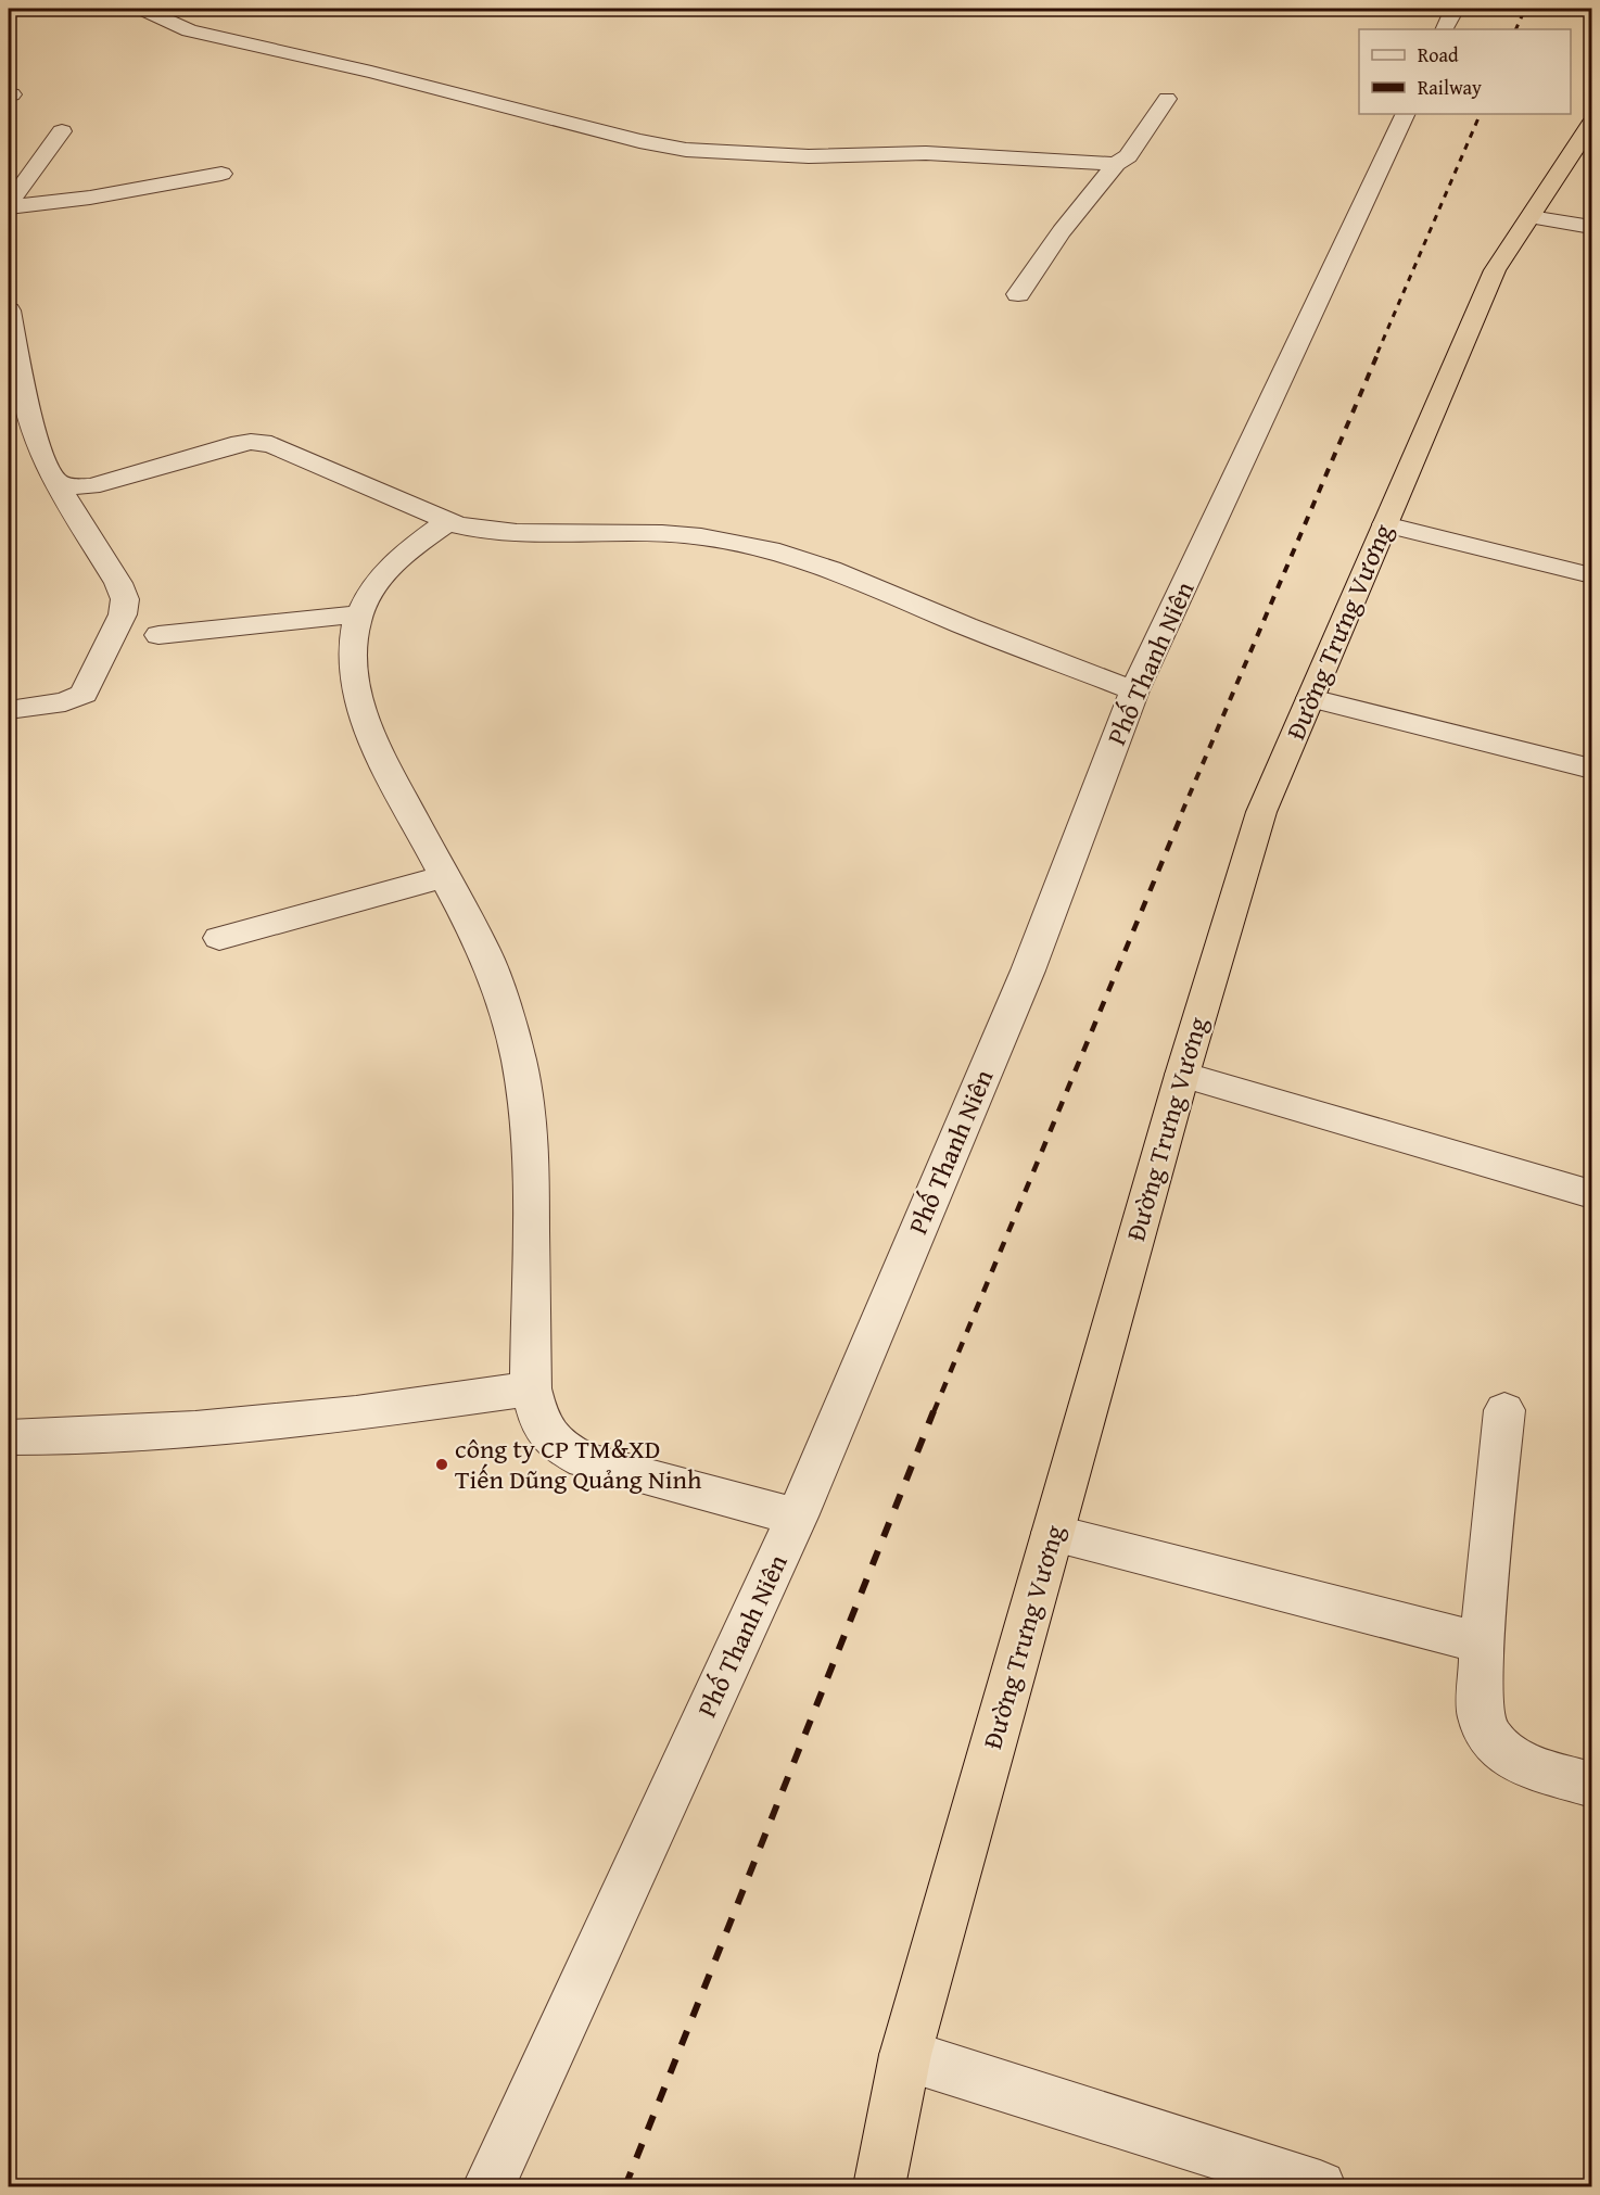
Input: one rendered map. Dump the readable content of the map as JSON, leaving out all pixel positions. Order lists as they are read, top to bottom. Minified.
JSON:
{"streets":{"highway":["Đường Trưng Vương"],"street":["Phố Thanh Niên"]},"places":["công ty CP TM&XD Tiến Dũng Quảng Ninh"],"legend":["Road","Railway"]}
